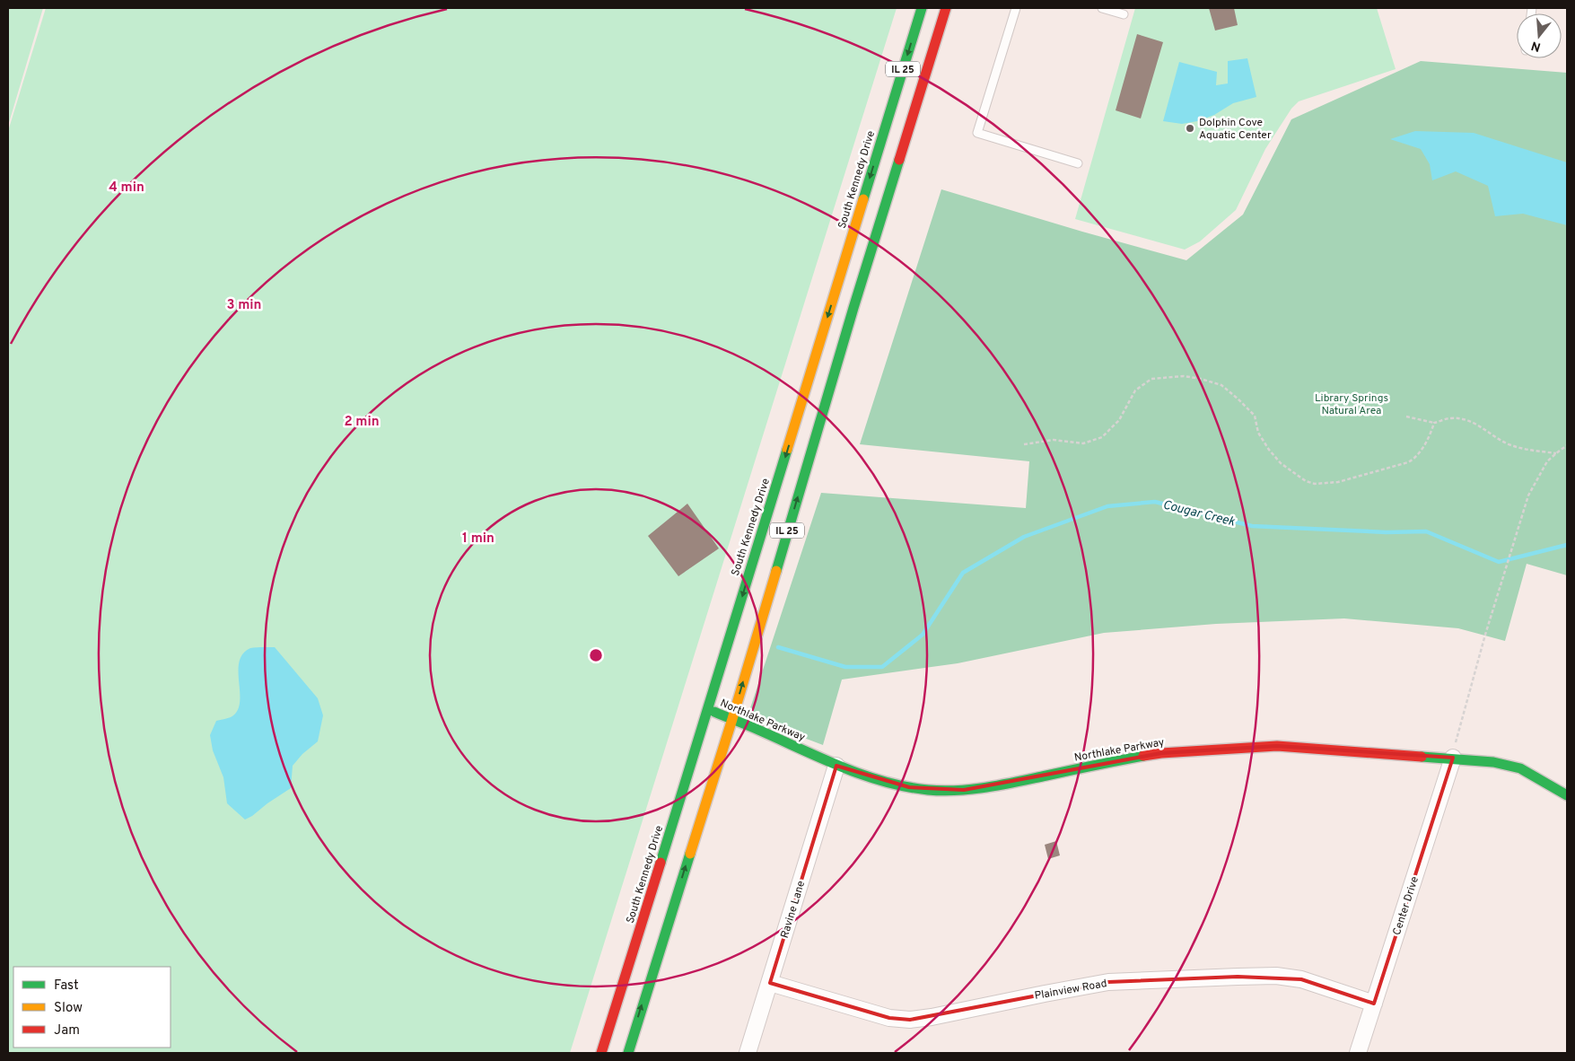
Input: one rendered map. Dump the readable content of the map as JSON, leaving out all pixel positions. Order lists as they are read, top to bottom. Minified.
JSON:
{"streets":{"main road":["IL 25","South Kennedy Drive","Northlake Parkway"],"street":["Center Drive","Ravine Lane","Plainview Road"]},"crossings":[["IL 25","Northlake Parkway"],["South Kennedy Drive","Northlake Parkway"],["Northlake Parkway","Center Drive"],["Northlake Parkway","Ravine Lane"],["Center Drive","Plainview Road"],["Ravine Lane","Plainview Road"]],"water":["Cougar Creek"],"parks":["Library Springs Natural Area"],"places":["Dolphin Cove Aquatic Center"],"legend":["Fast","Slow","Jam"],"north":"bottom","rings":["4 min","3 min","2 min","1 min"]}
